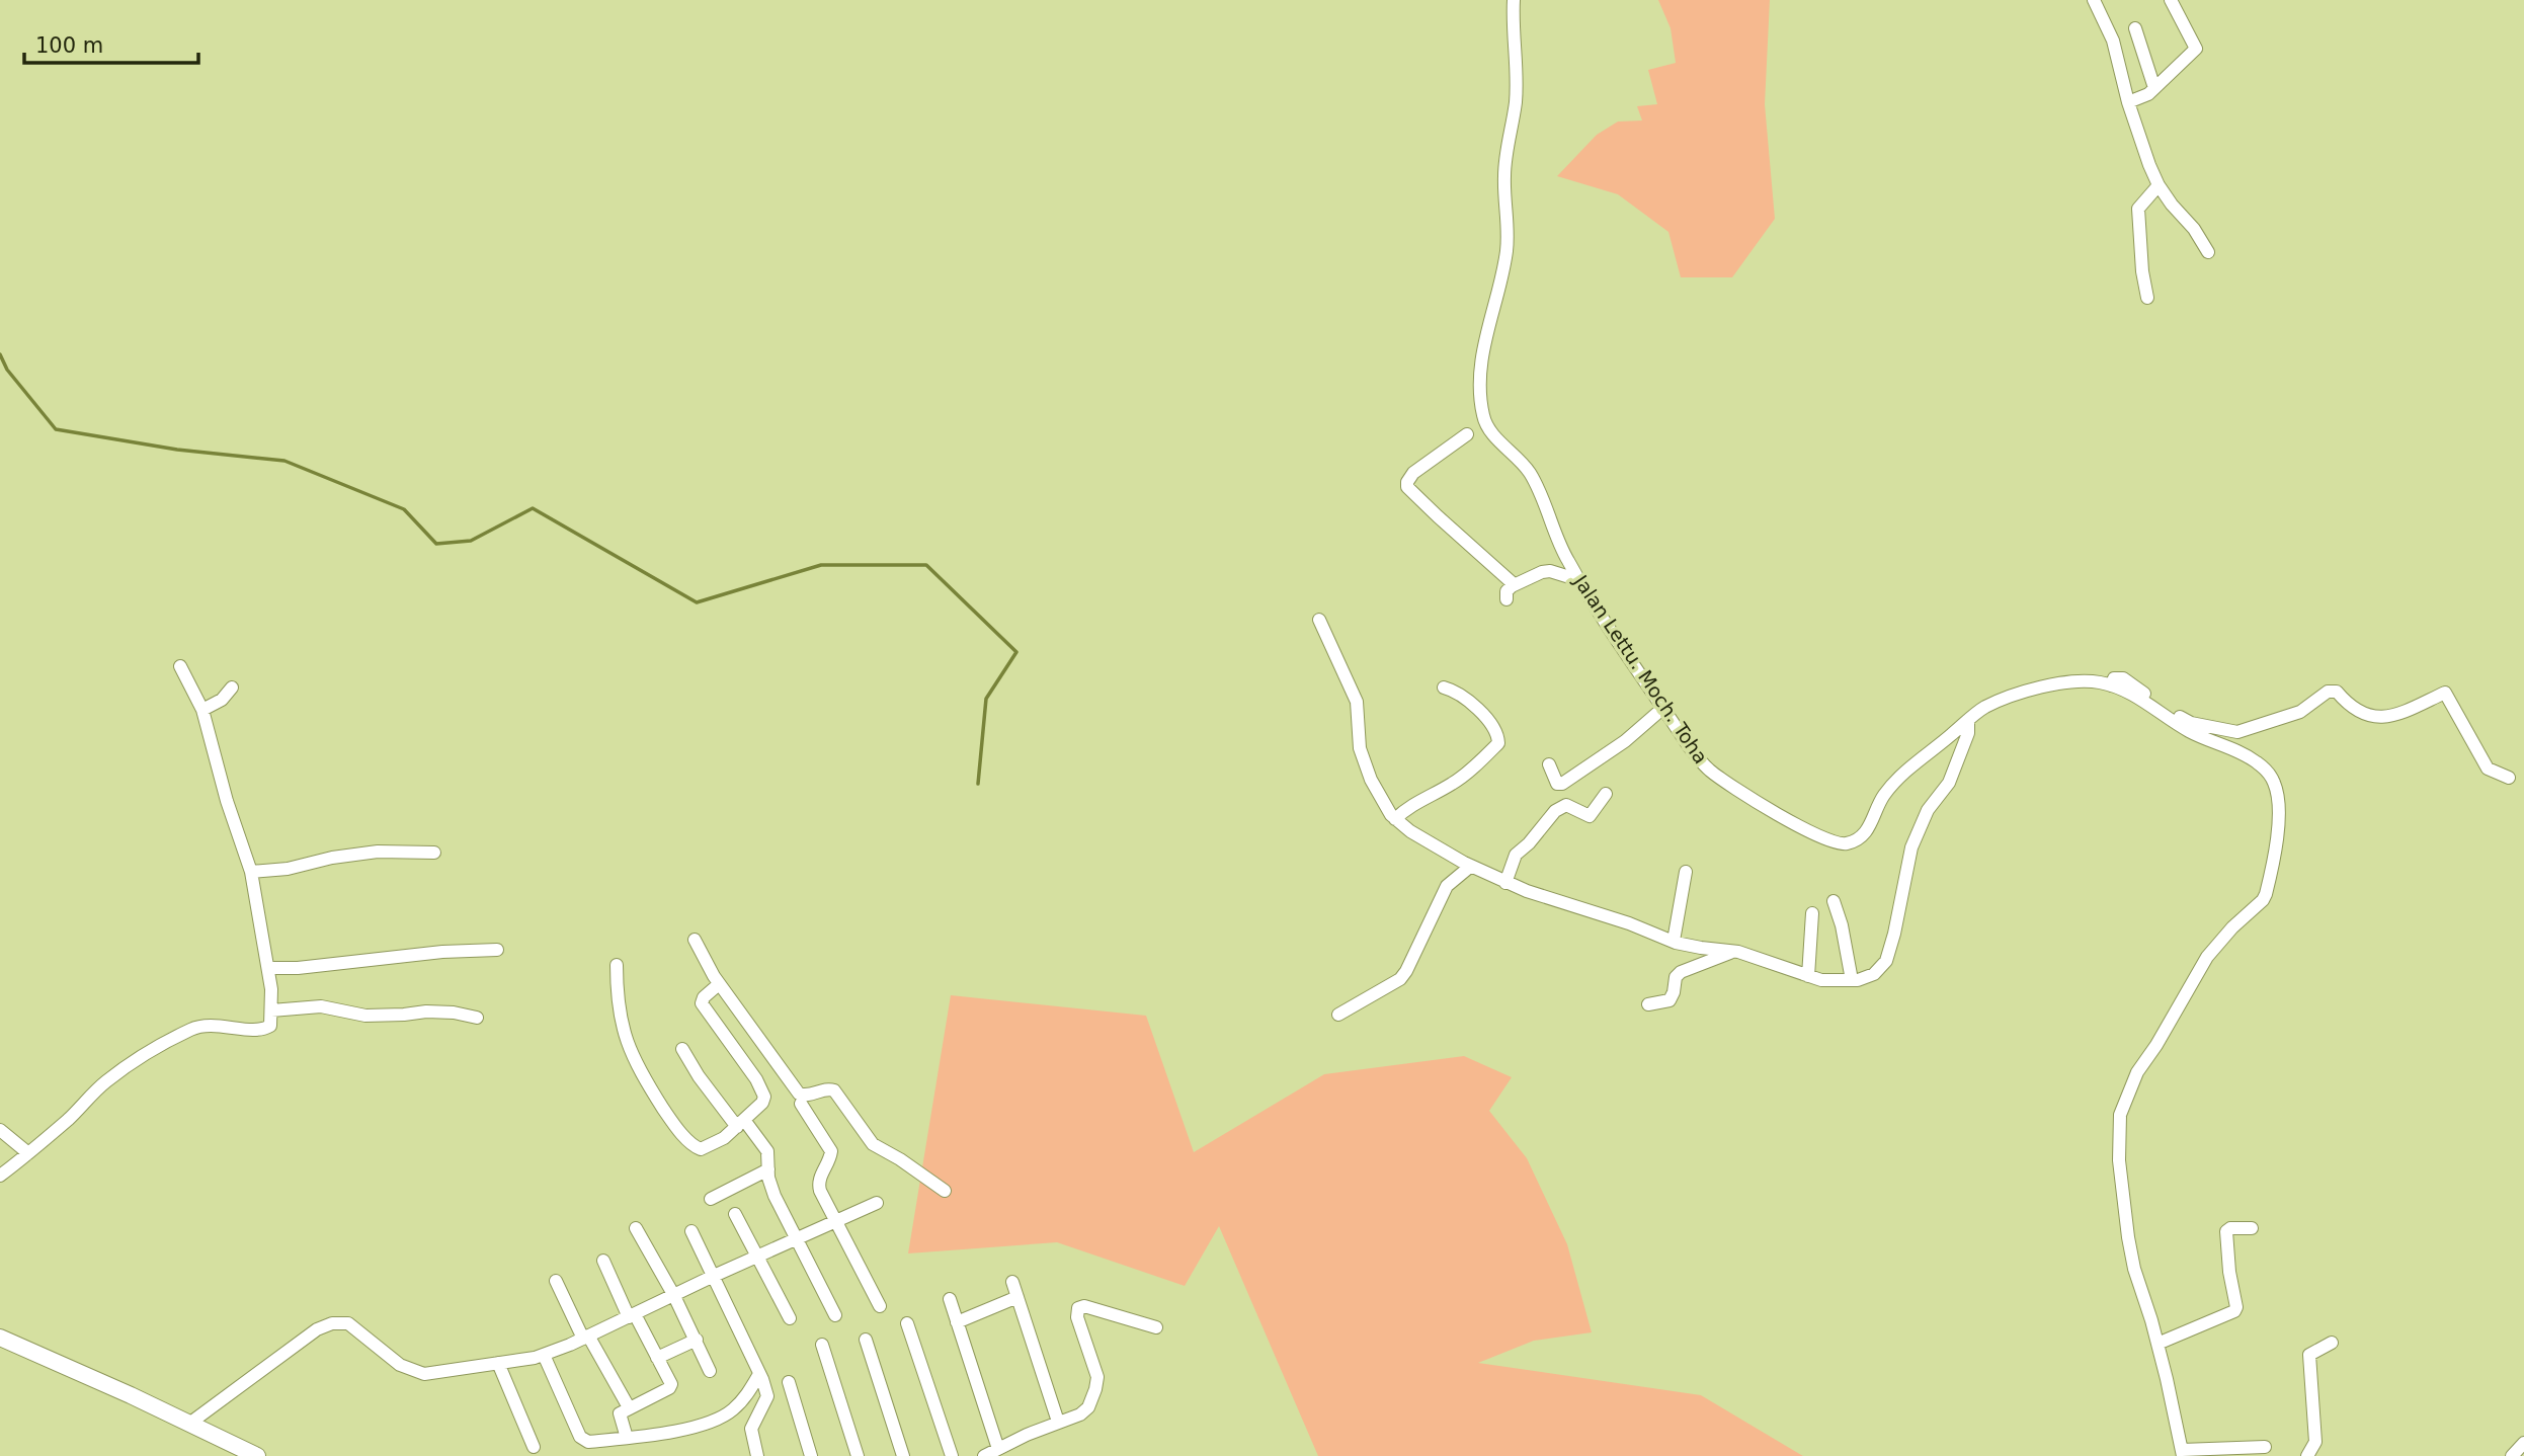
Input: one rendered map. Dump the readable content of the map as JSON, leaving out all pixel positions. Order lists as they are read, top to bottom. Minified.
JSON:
{"streets":{"street":["Jalan Lettu. Moch. Toha"]},"scale_bar":"100 m"}
